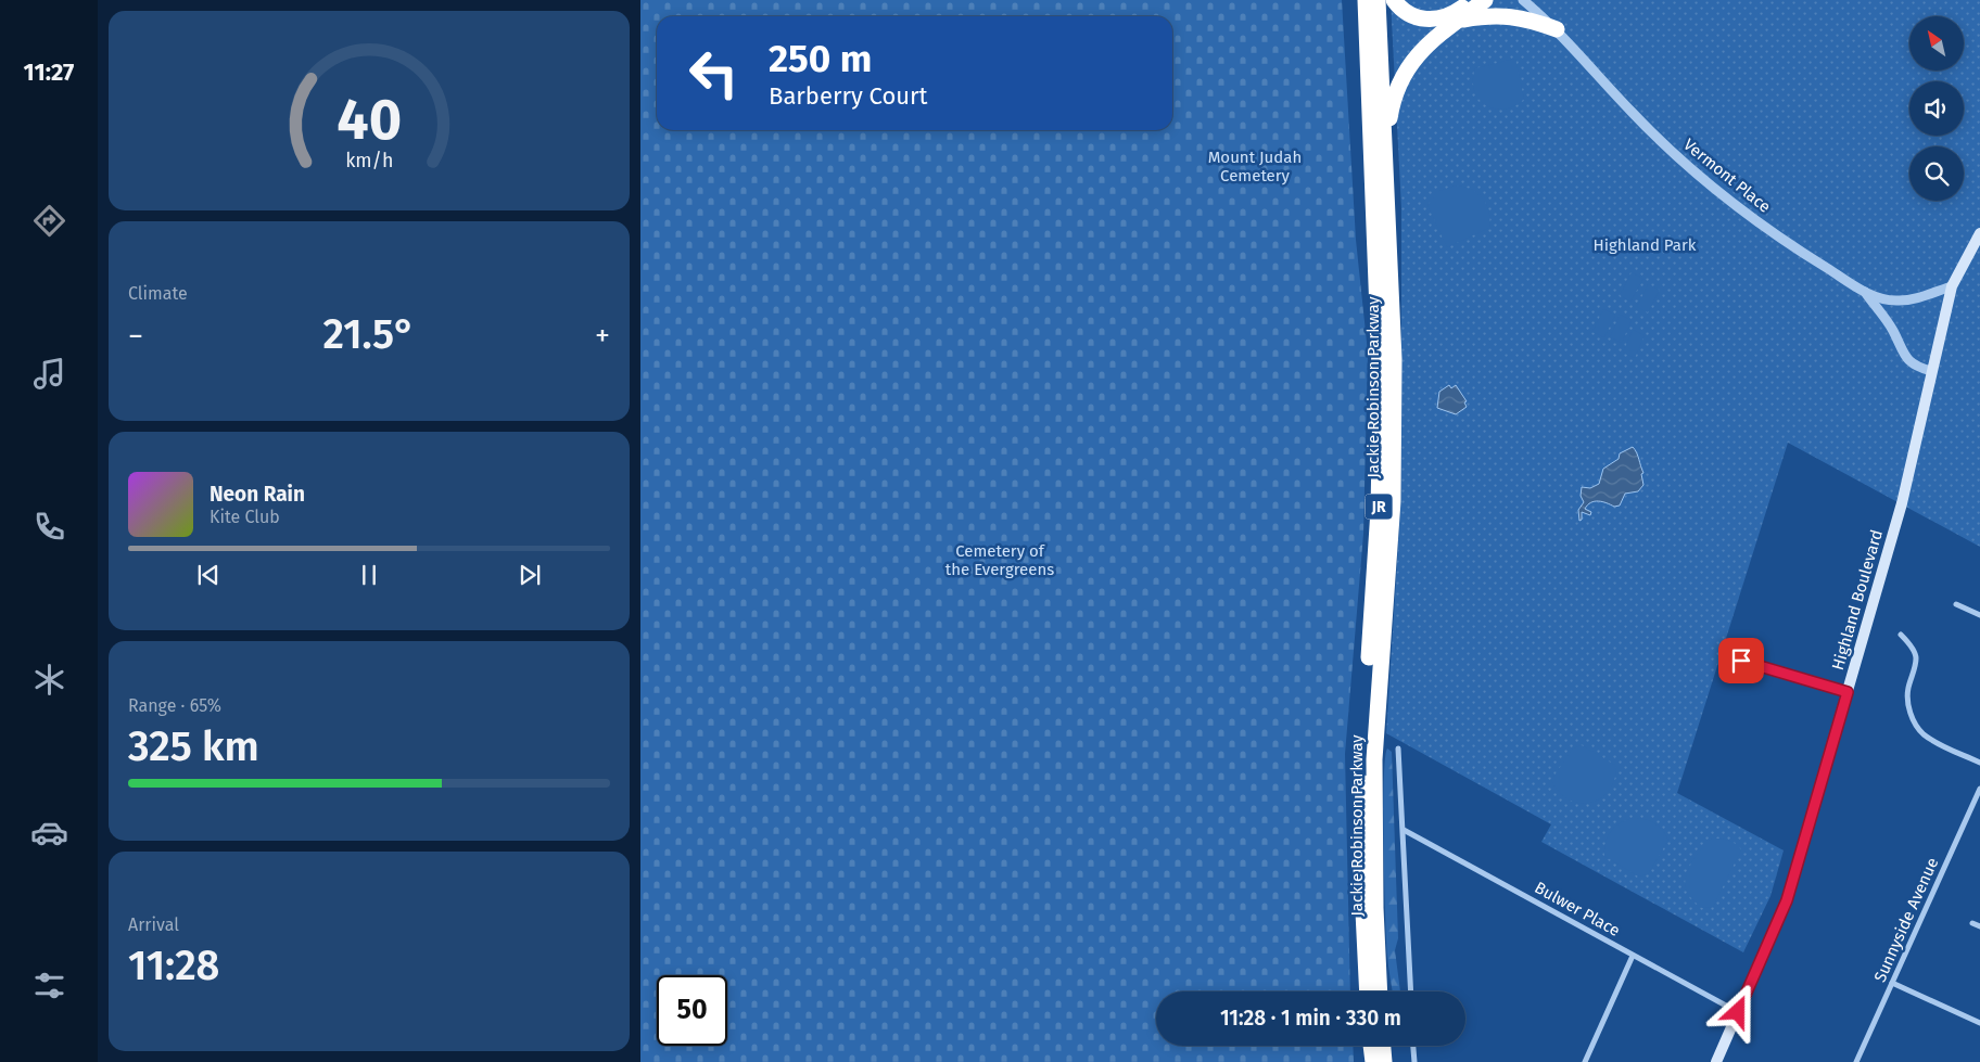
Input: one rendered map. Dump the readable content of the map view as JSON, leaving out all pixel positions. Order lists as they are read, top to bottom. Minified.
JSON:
{"streets":{"highway":["Jackie Robinson Parkway","JR"],"main road":["Highland Boulevard"],"street":["Vermont Place","Bulwer Place","Sunnyside Avenue"]},"crossings":[["Vermont Place","Highland Boulevard"],["Highland Boulevard","Bulwer Place"]],"parks":["Mount Judah Cemetery","Highland Park","Cemetery of the Evergreens"],"north":"top left","page":{"tabs":"11:27","turn":["250 m","Barberry Court"],"tile":["Climate",["Range · 65%","325 km"],["Arrival","11:28"]],"heat":["−","21.5°","+"],"song":["Neon Rain","Kite Club"],"limit":"50","trip":"11:28 · 1 min · 330 m","gauge":["40","km/h"]}}
